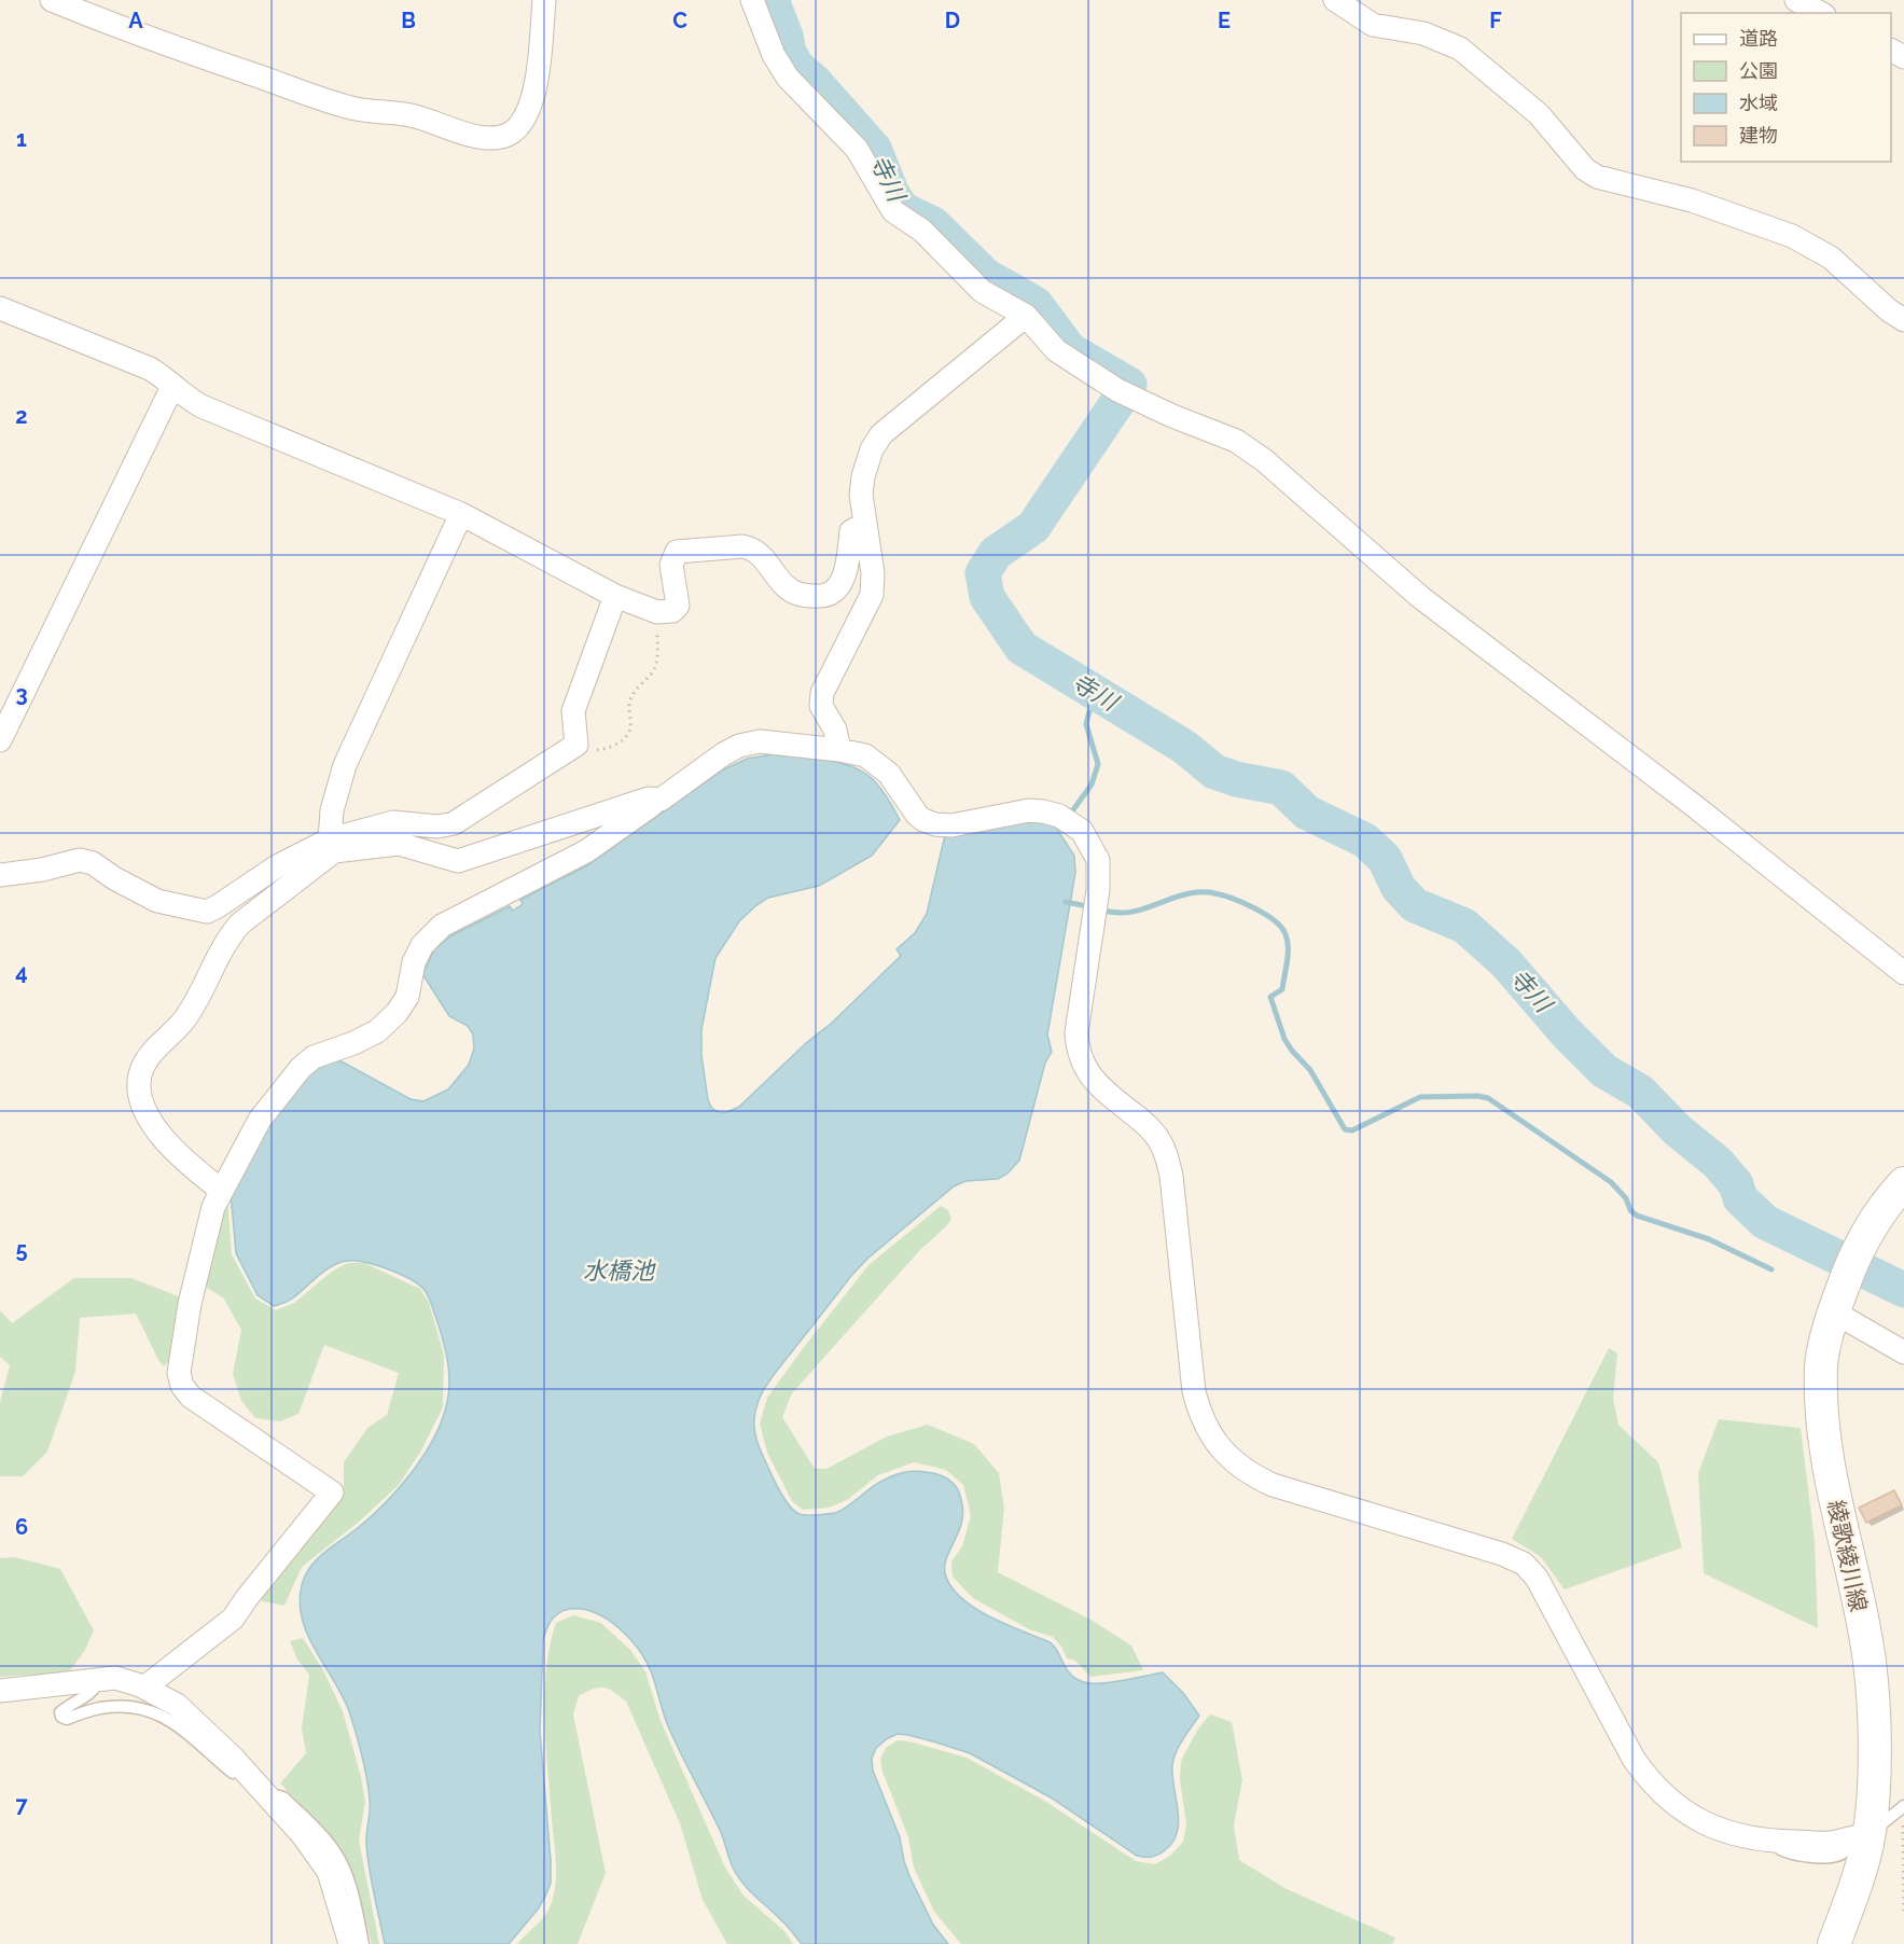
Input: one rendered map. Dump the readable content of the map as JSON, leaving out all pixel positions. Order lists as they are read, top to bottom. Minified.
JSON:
{"streets":{"main road":["綾歌綾川線"]},"water":["寺川","水橋池"],"legend":["道路","公園","水域","建物"],"grid":{"columns":["A","B","C","D","E","F"],"rows":["1","2","3","4","5","6","7"]}}
